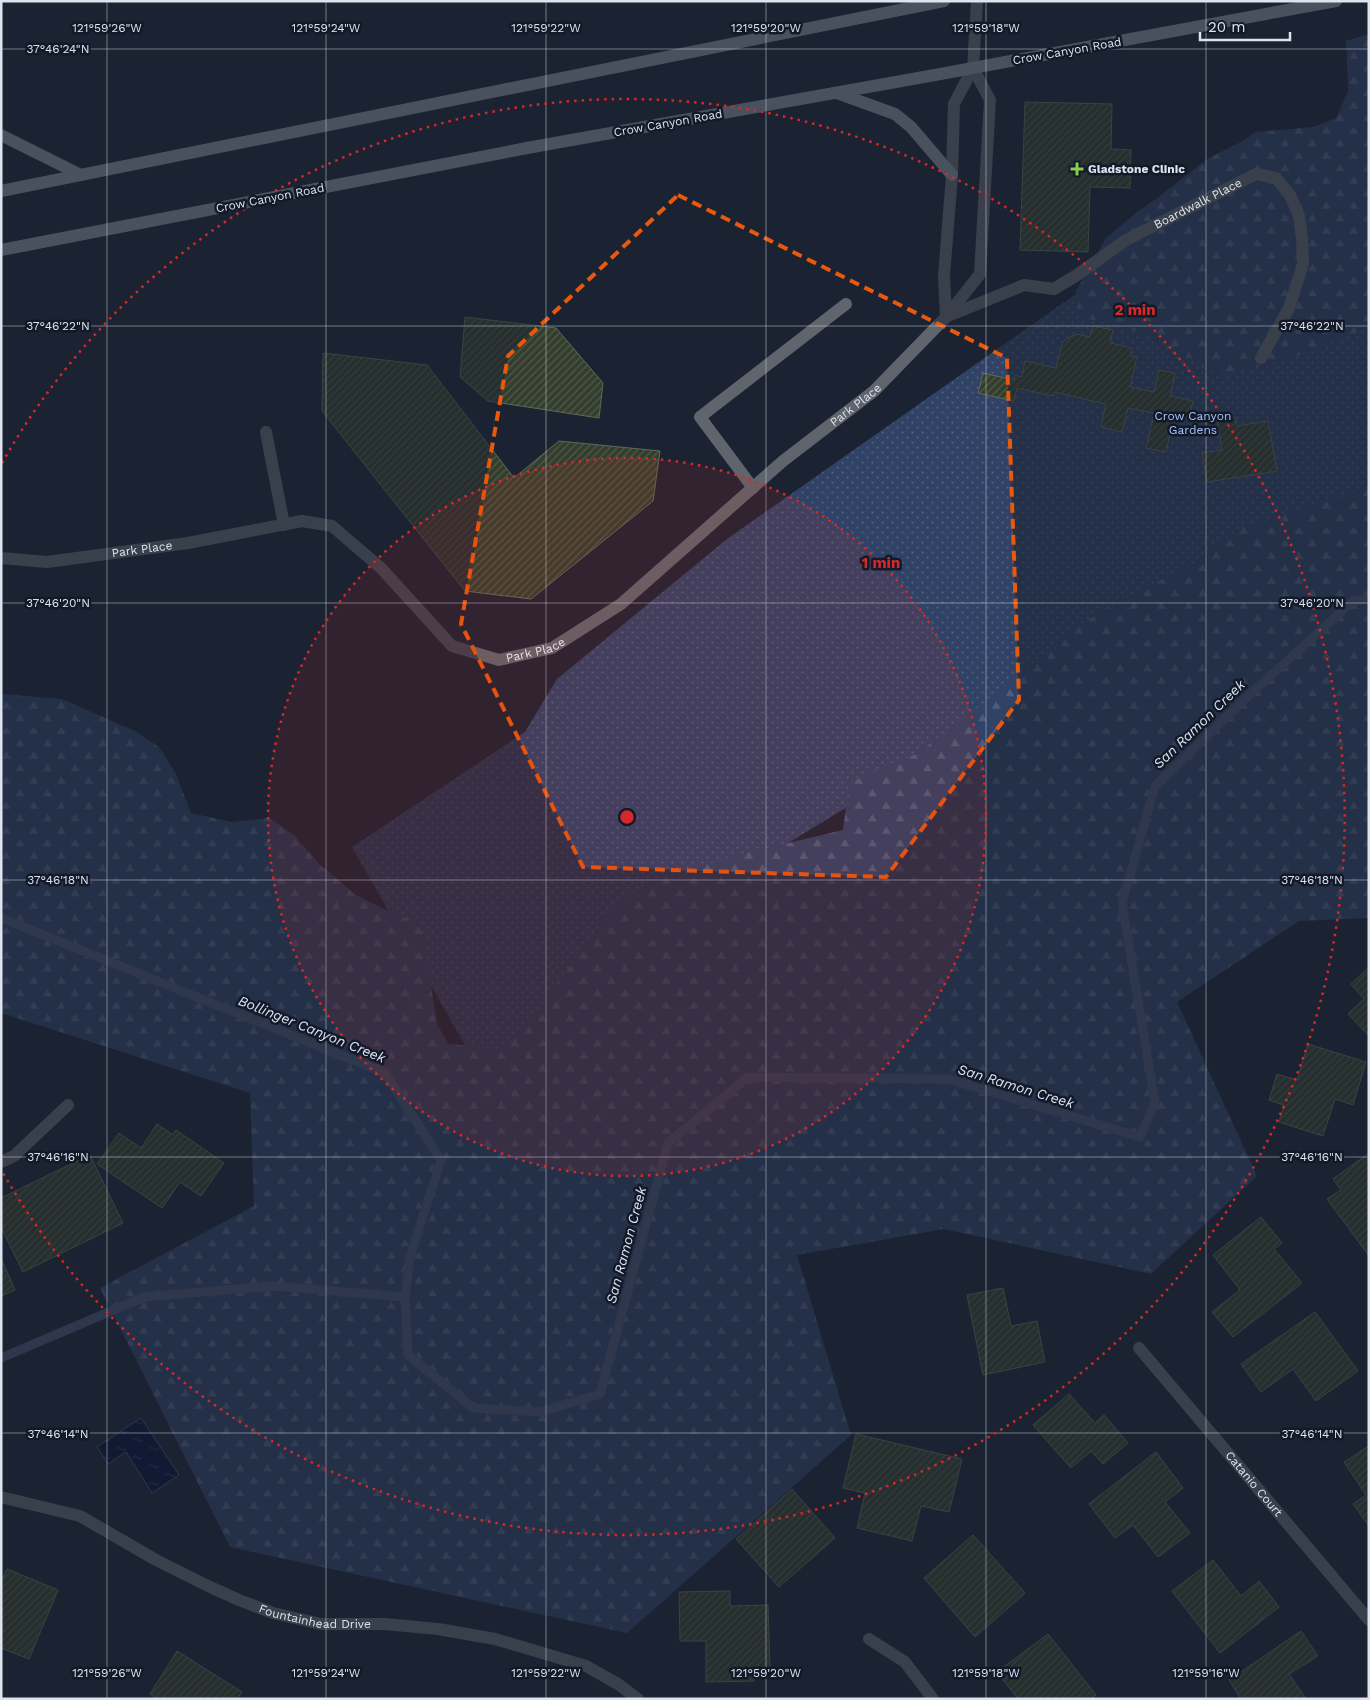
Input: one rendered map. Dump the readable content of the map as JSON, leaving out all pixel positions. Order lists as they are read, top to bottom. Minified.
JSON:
{"streets":{"main road":["Crow Canyon Road"],"street":["Boardwalk Place","Park Place","Catanio Court","Fountainhead Drive"]},"crossings":[["Crow Canyon Road","Park Place"],["Boardwalk Place","Park Place"]],"water":["San Ramon Creek","Bollinger Canyon Creek"],"parks":["Crow Canyon Gardens"],"places":{"health":["Gladstone Clinic"]},"scale_bar":"20 m","coordinates":["121°59'26\"W","121°59'24\"W","121°59'22\"W","121°59'20\"W","121°59'18\"W","37°46'24\"N","37°46'22\"N","37°46'20\"N","37°46'18\"N","37°46'16\"N","37°46'14\"N","121°59'16\"W"],"rings":["2 min","1 min"]}
